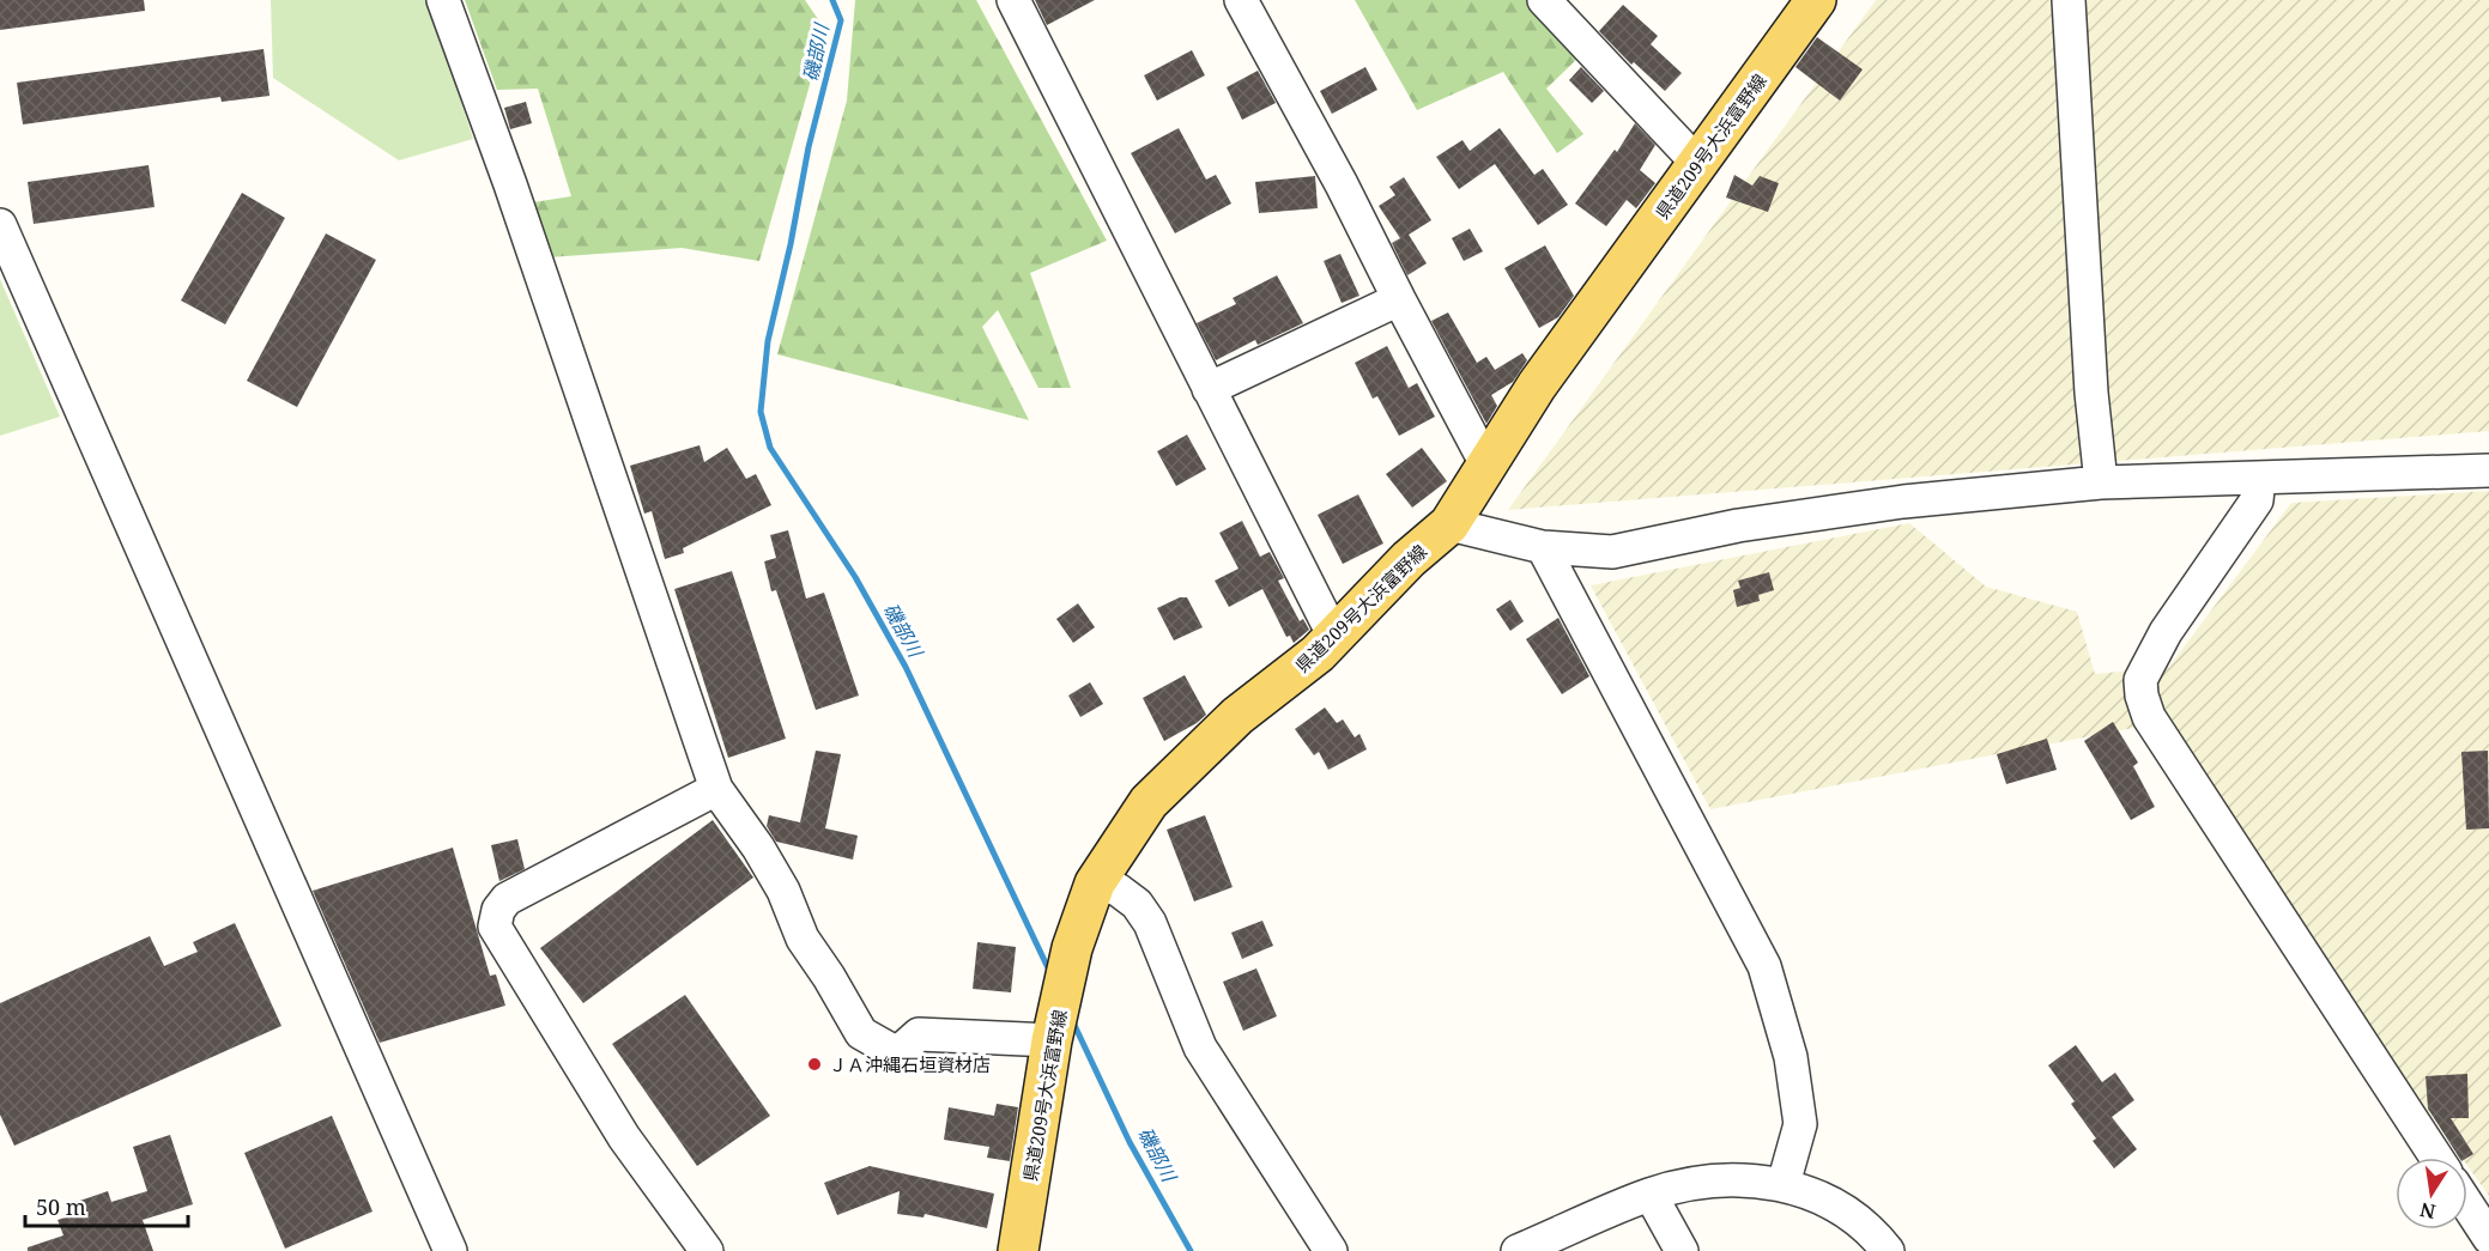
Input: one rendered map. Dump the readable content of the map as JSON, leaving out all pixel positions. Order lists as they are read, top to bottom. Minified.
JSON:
{"streets":{"main road":["県道209号大浜富野線"]},"water":["磯部川"],"places":["ＪＡ沖縄石垣資材店"],"scale_bar":"50 m","north":"bottom"}
